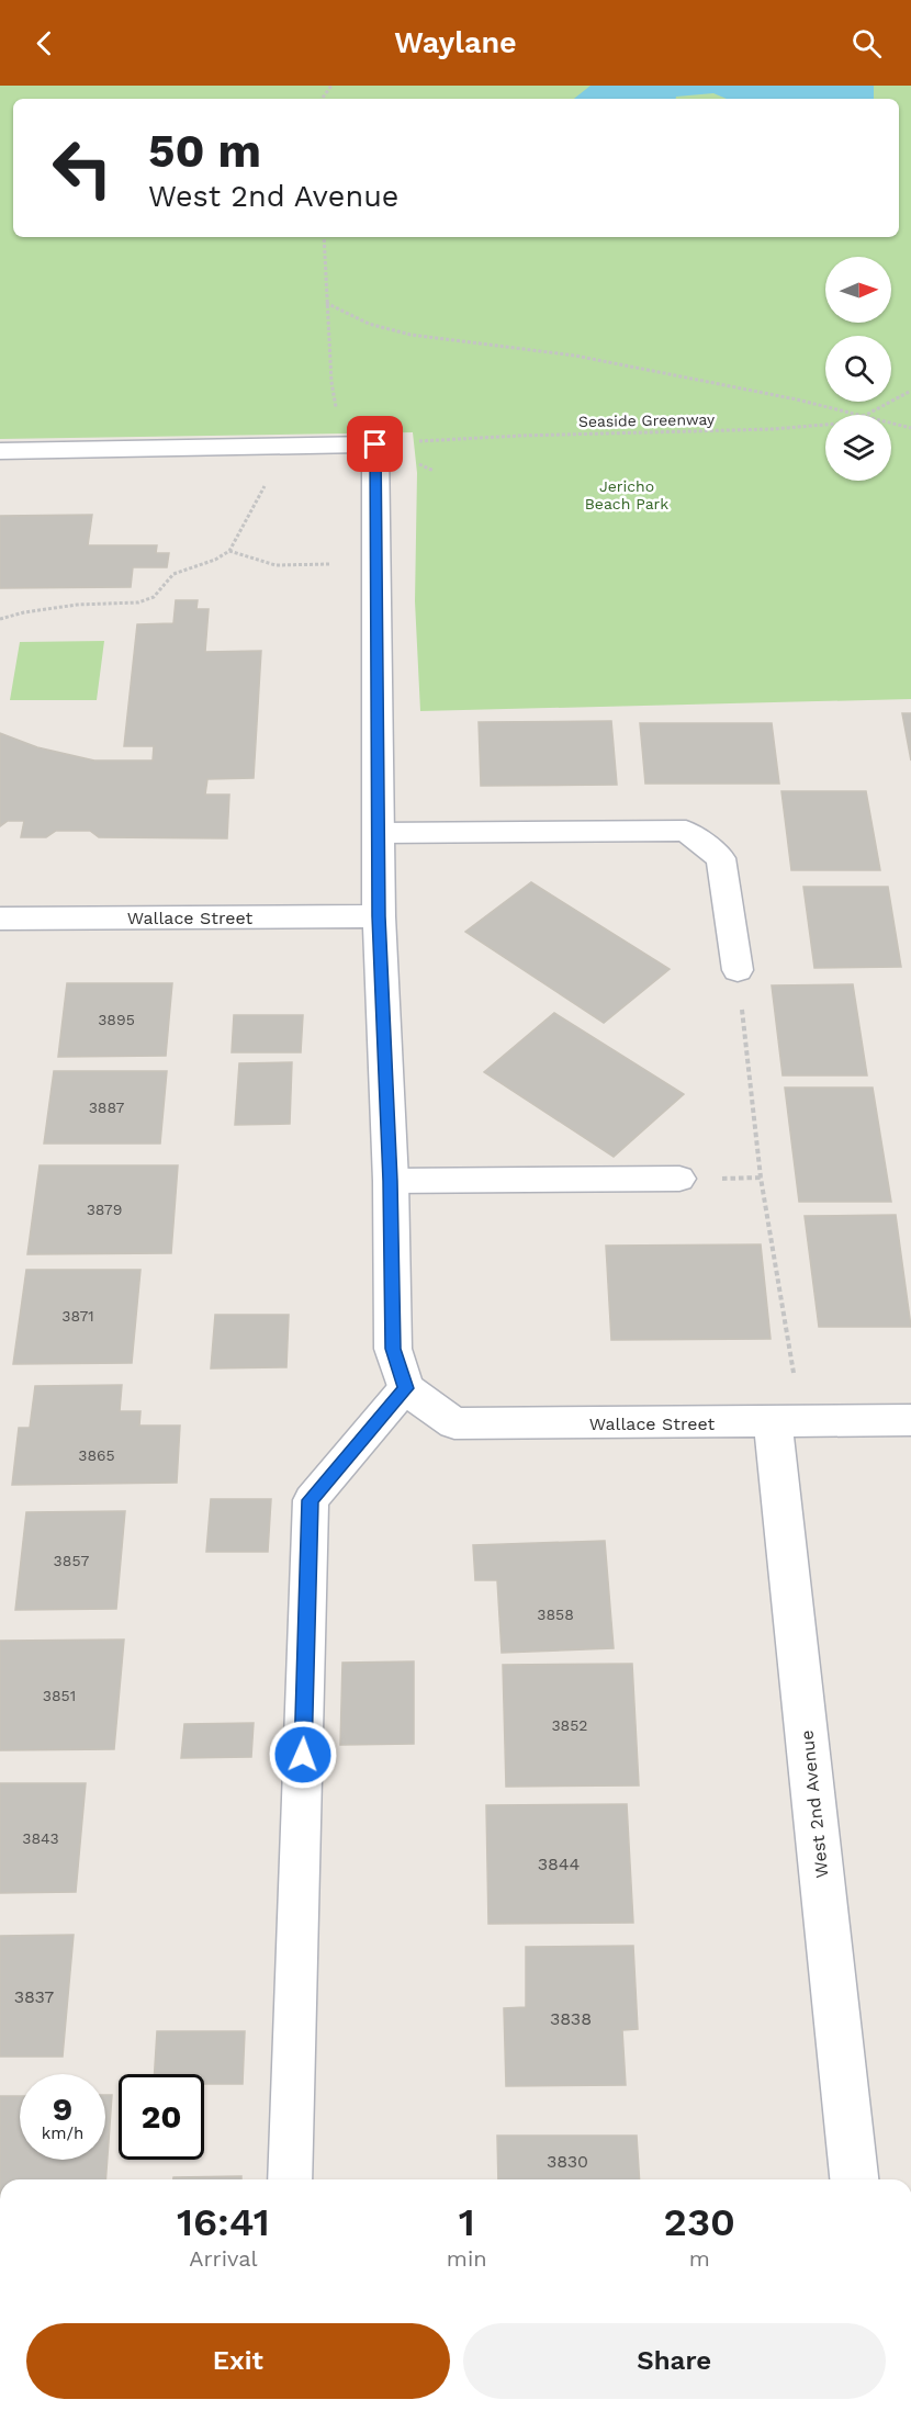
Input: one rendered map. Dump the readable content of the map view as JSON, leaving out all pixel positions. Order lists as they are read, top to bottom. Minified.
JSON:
{"streets":{"street":["Wallace Street","West 2nd Avenue"],"path":["Seaside Greenway"]},"crossings":[["Wallace Street","West 2nd Avenue"]],"parks":["Jericho Beach Park"],"house_numbers":["3895","3887","3879","3871","3865","3857","3858","3851","3852","3843","3844","3837","3838","3830"],"north":"right","page":{"header":"Waylane","turn":["50 m","West 2nd Avenue"],"speed":"9 km/h","limit":"20","eta":["16:41","Arrival","1","min","230","m"],"buttons":["Exit","Share"]}}
